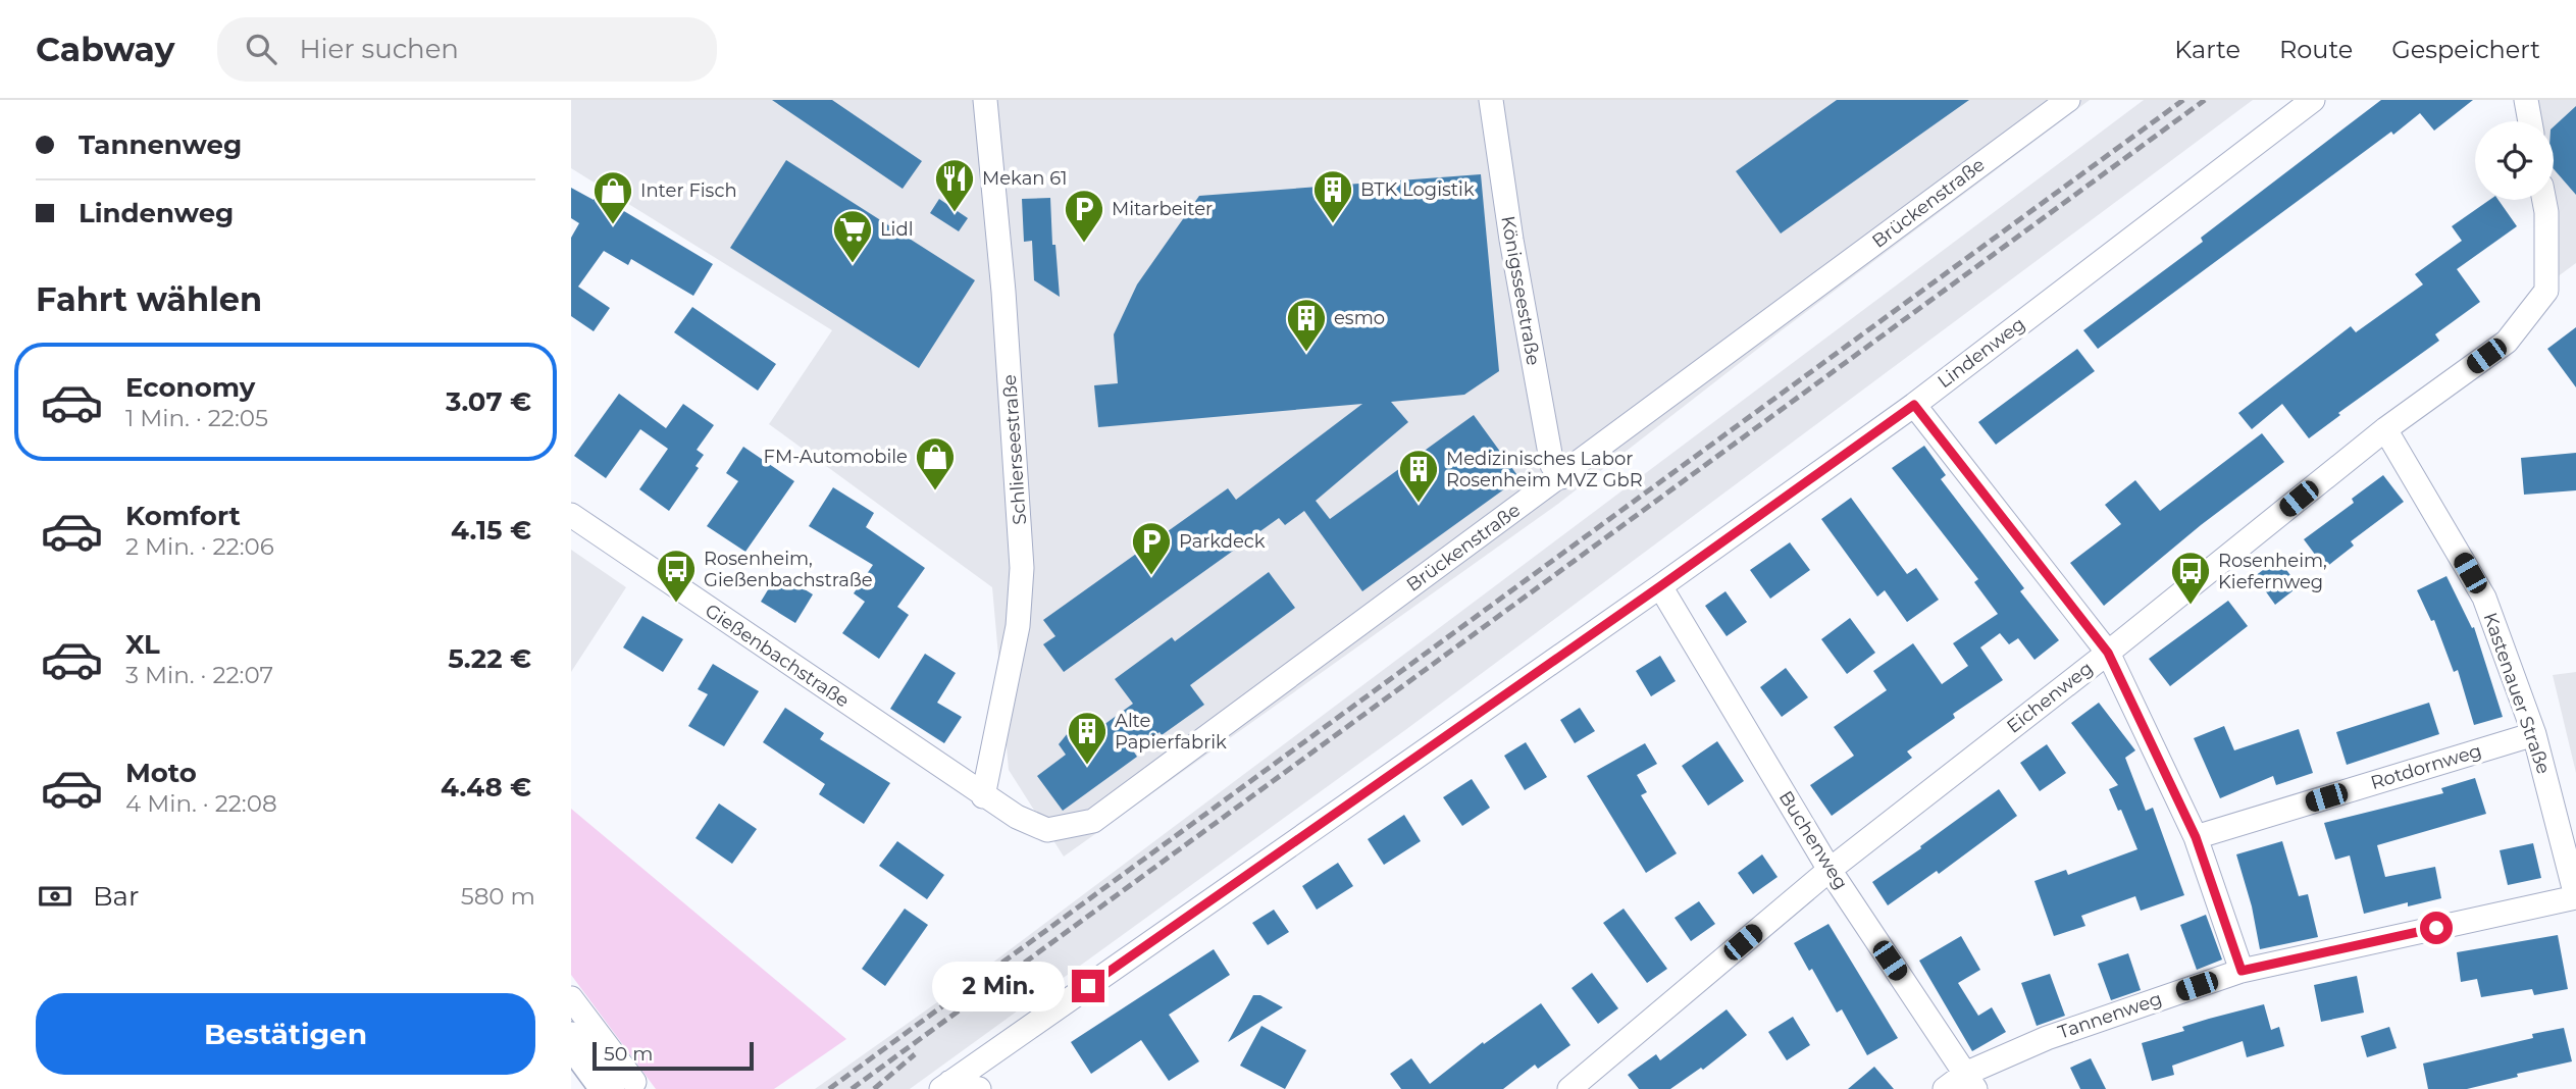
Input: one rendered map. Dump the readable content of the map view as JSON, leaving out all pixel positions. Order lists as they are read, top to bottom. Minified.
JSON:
{"streets":{"street":["Brückenstraße","Königsseestraße","Lindenweg","Schlierseestraße","Gießenbachstraße","Kastenauer Straße","Eichenweg","Rotdornweg","Buchenweg","Tannenweg"]},"crossings":[["Brückenstraße","Königsseestraße"],["Brückenstraße","Schlierseestraße"],["Brückenstraße","Gießenbachstraße"],["Lindenweg","Buchenweg"],["Schlierseestraße","Gießenbachstraße"],["Kastenauer Straße","Eichenweg"],["Kastenauer Straße","Rotdornweg"],["Kastenauer Straße","Tannenweg"],["Eichenweg","Buchenweg"],["Buchenweg","Tannenweg"]],"places":{"restaurant":["Mekan 61"],"building":["BTK Logistik","esmo","Medizinisches Labor Rosenheim MVZ GbR","Alte Papierfabrik"],"shop":["Inter Fisch","FM-Automobile"],"parking":["Mitarbeiter","Parkdeck"],"supermarket":["Lidl"],"bus stop":["Rosenheim, Gießenbachstraße","Rosenheim, Kiefernweg"]},"scale_bar":"50 m","page":{"header":"Cabway","search":"Hier suchen","nav":["Karte","Route","Gespeichert"],"banner":["Tannenweg","Lindenweg"],"heading":"Fahrt wählen","list":[{"name":"Economy","note":"1 Min. · 22:05","value":"3.07 €"},{"name":"Komfort","note":"2 Min. · 22:06","value":"4.15 €"},{"name":"XL","note":"3 Min. · 22:07","value":"5.22 €"},{"name":"Moto","note":"4 Min. · 22:08","value":"4.48 €"}],"pay":["Bar","580 m"],"bubble":"2 Min.","buttons":"Bestätigen","scale":"50 m"}}
